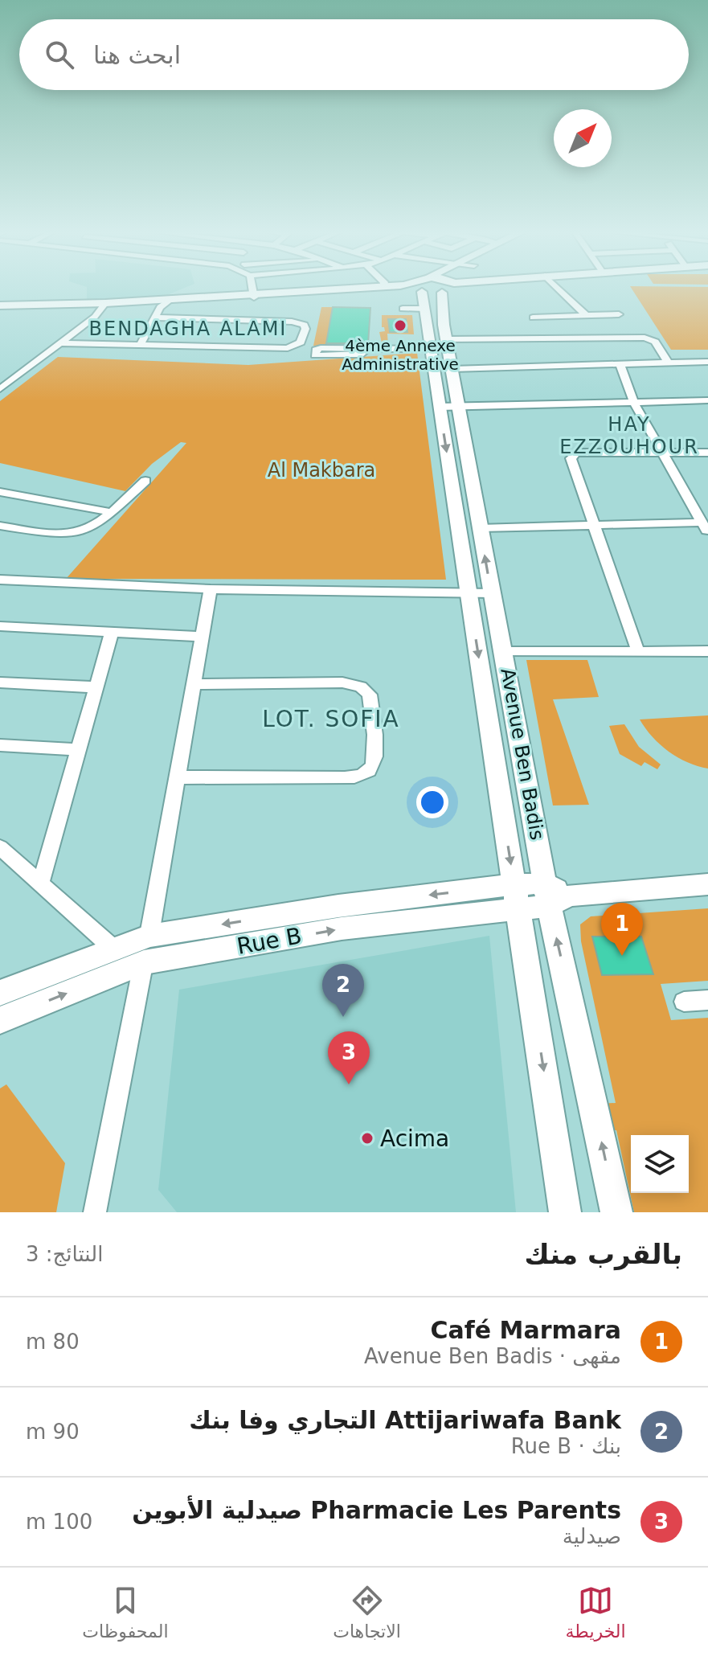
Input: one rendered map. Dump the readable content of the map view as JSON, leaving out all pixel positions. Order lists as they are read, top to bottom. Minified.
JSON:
{"streets":{"main road":["Avenue Ben Badis","Rue B"]},"crossings":[["Avenue Ben Badis","Rue B"]],"districts":["BENDAGHA ALAMI","HAY EZZOUHOUR","LOT. SOFIA"],"parks":["Al Makbara"],"places":["4ème Annexe Administrative","Acima"],"north":"top right","page":{"search":"ابحث هنا","pins":["1","2","3"],"heading":["بالقرب منك","النتائج: 3"],"list":[{"mark":"1","name":"Café Marmara","note":"مقهى · Avenue Ben Badis","value":"80 m"},{"mark":"2","name":"Attijariwafa Bank التجاري وفا بنك","note":"بنك · Rue B","value":"90 m"},{"mark":"3","name":"Pharmacie Les Parents صيدلية الأبوين","note":"صيدلية","value":"100 m"}],"nav":["الخريطة","الاتجاهات","المحفوظات"]}}
